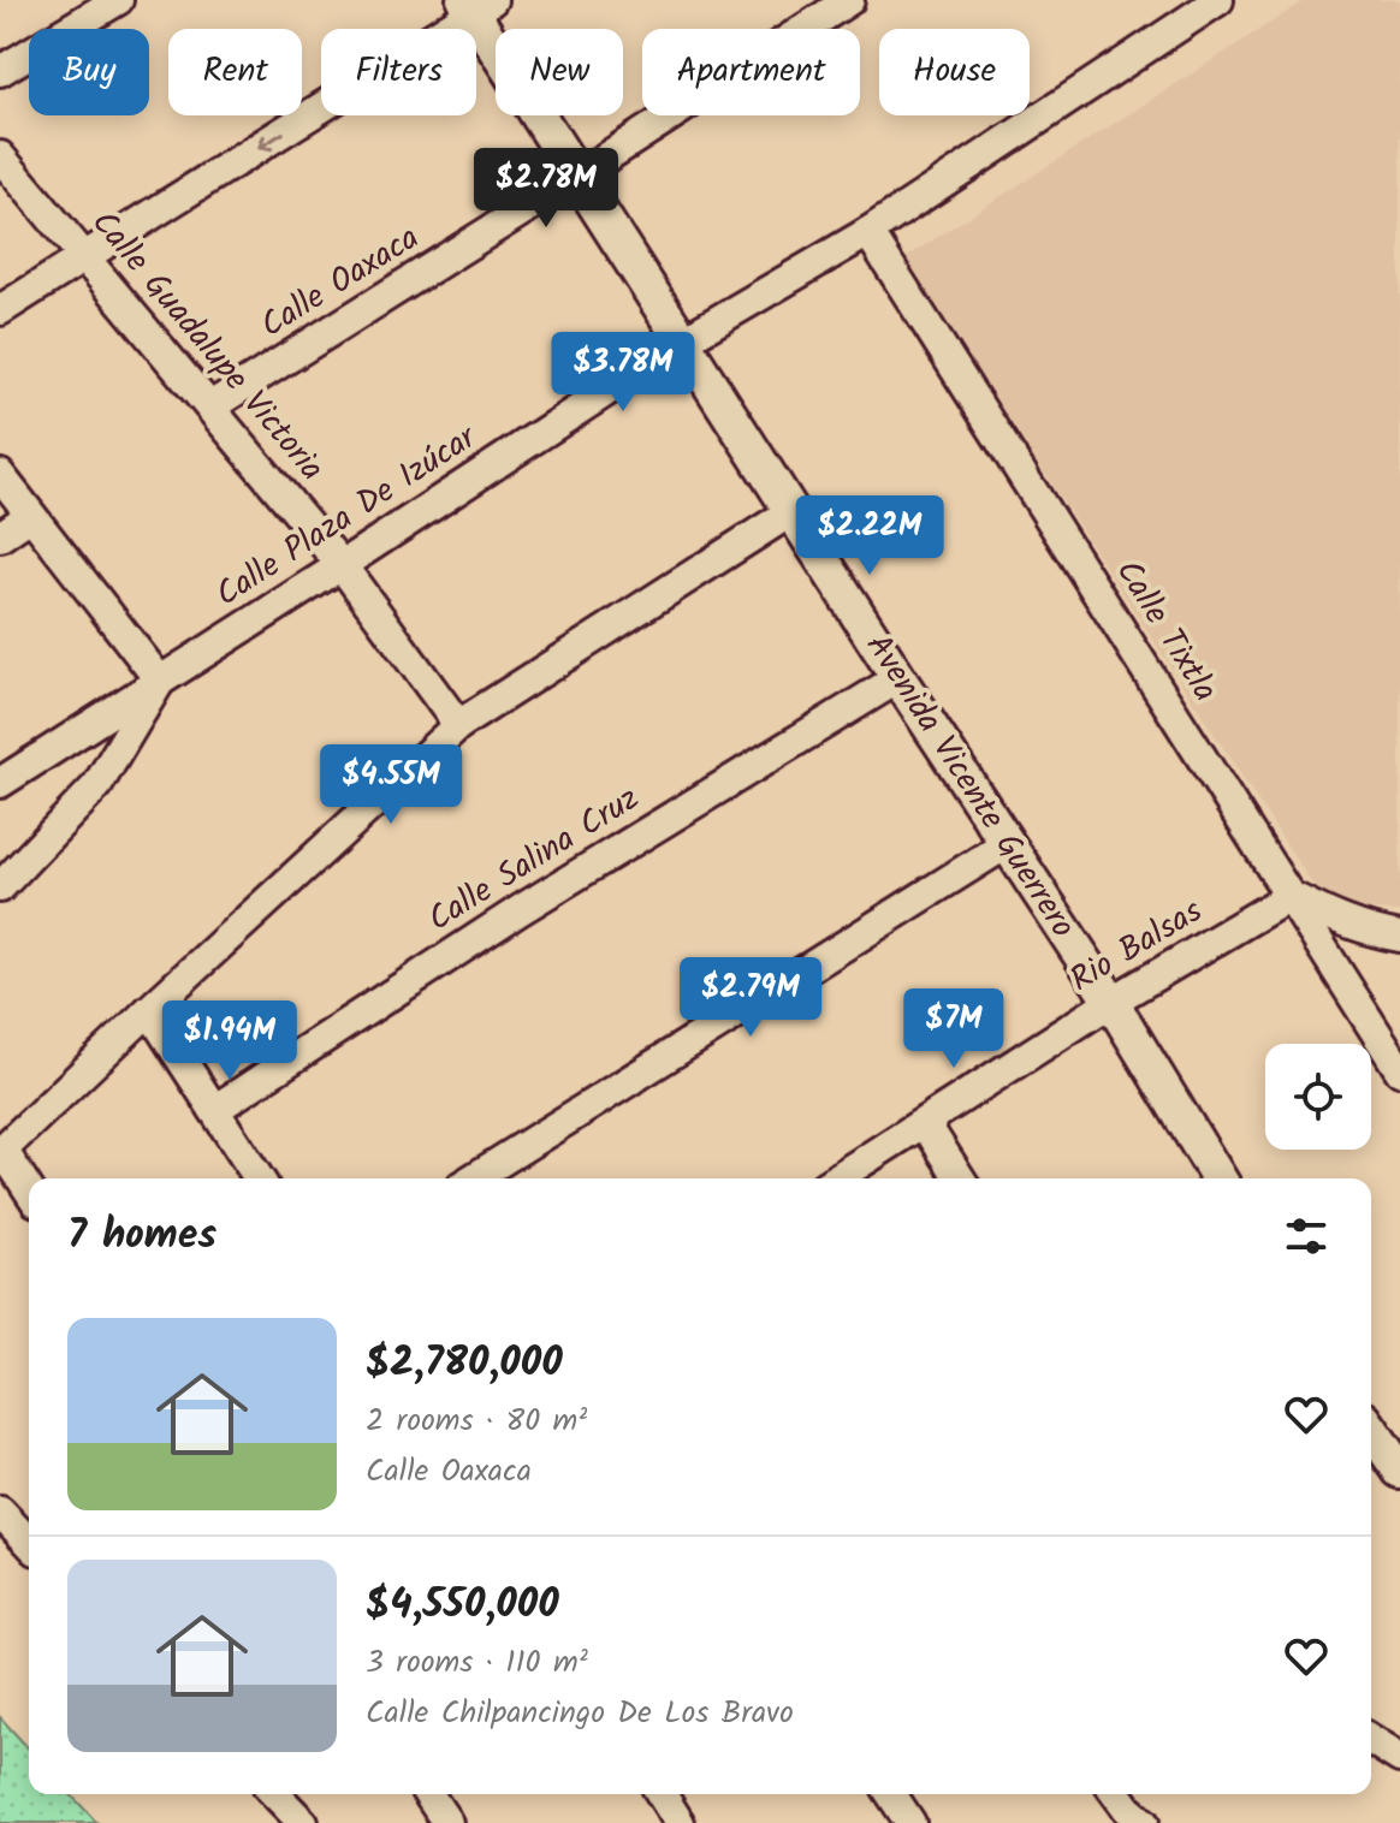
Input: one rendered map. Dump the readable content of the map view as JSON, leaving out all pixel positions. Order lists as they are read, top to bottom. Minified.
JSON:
{"streets":{"street":["Calle Oaxaca","Calle Guadalupe Victoria","Calle Plaza De Izúcar","Calle Tixtla","Avenida Vicente Guerrero","Calle Salina Cruz","Rio Balsas"]},"crossings":[["Calle Oaxaca","Calle Guadalupe Victoria"],["Calle Oaxaca","Avenida Vicente Guerrero"],["Calle Guadalupe Victoria","Calle Plaza De Izúcar"],["Calle Plaza De Izúcar","Calle Tixtla"],["Calle Plaza De Izúcar","Avenida Vicente Guerrero"],["Calle Tixtla","Rio Balsas"],["Avenida Vicente Guerrero","Calle Salina Cruz"],["Avenida Vicente Guerrero","Rio Balsas"]],"page":{"chip":["Buy","Rent","Filters","New","Apartment","House"],"price":["$2.78M","$3.78M","$2.22M","$4.55M","$2.79M","$7M","$1.94M"],"heading":"7 homes","list":[{"name":"$2,780,000","note":"2 rooms · 80 m² · Calle Oaxaca"},{"name":"$4,550,000","note":"3 rooms · 110 m² · Calle Chilpancingo De Los Bravo"}]}}
